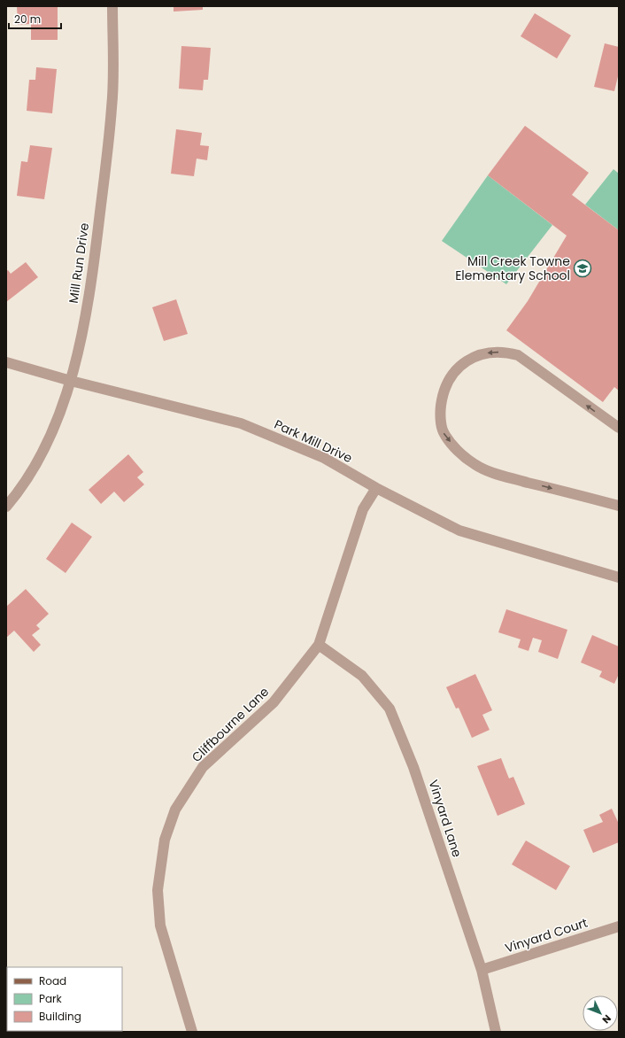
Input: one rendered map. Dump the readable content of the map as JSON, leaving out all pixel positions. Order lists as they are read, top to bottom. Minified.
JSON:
{"streets":{"street":["Mill Run Drive","Park Mill Drive","Cliffbourne Lane","Vinyard Lane","Vinyard Court"]},"crossings":[["Mill Run Drive","Park Mill Drive"],["Park Mill Drive","Cliffbourne Lane"],["Cliffbourne Lane","Vinyard Lane"],["Vinyard Lane","Vinyard Court"]],"places":{"school or university":["Mill Creek Towne Elementary School"]},"legend":["Road","Park","Building"],"scale_bar":"20 m","north":"bottom right"}
